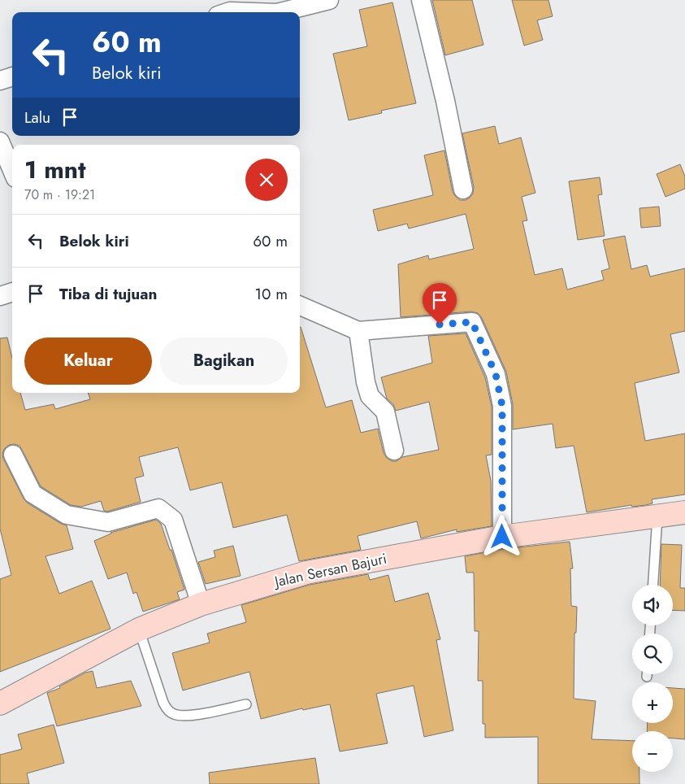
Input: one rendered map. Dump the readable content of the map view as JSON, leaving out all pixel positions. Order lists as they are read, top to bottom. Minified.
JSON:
{"streets":{"main road":["Jalan Sersan Bajuri"]},"page":{"turn":["60 m","Belok kiri"],"then":"Lalu","heading":["1 mnt","70 m · 19:21"],"list":[{"name":"Belok kiri","value":"60 m"},{"name":"Tiba di tujuan","value":"10 m"}],"buttons":["Keluar","Bagikan"],"map_buttons":["+","−"]}}
